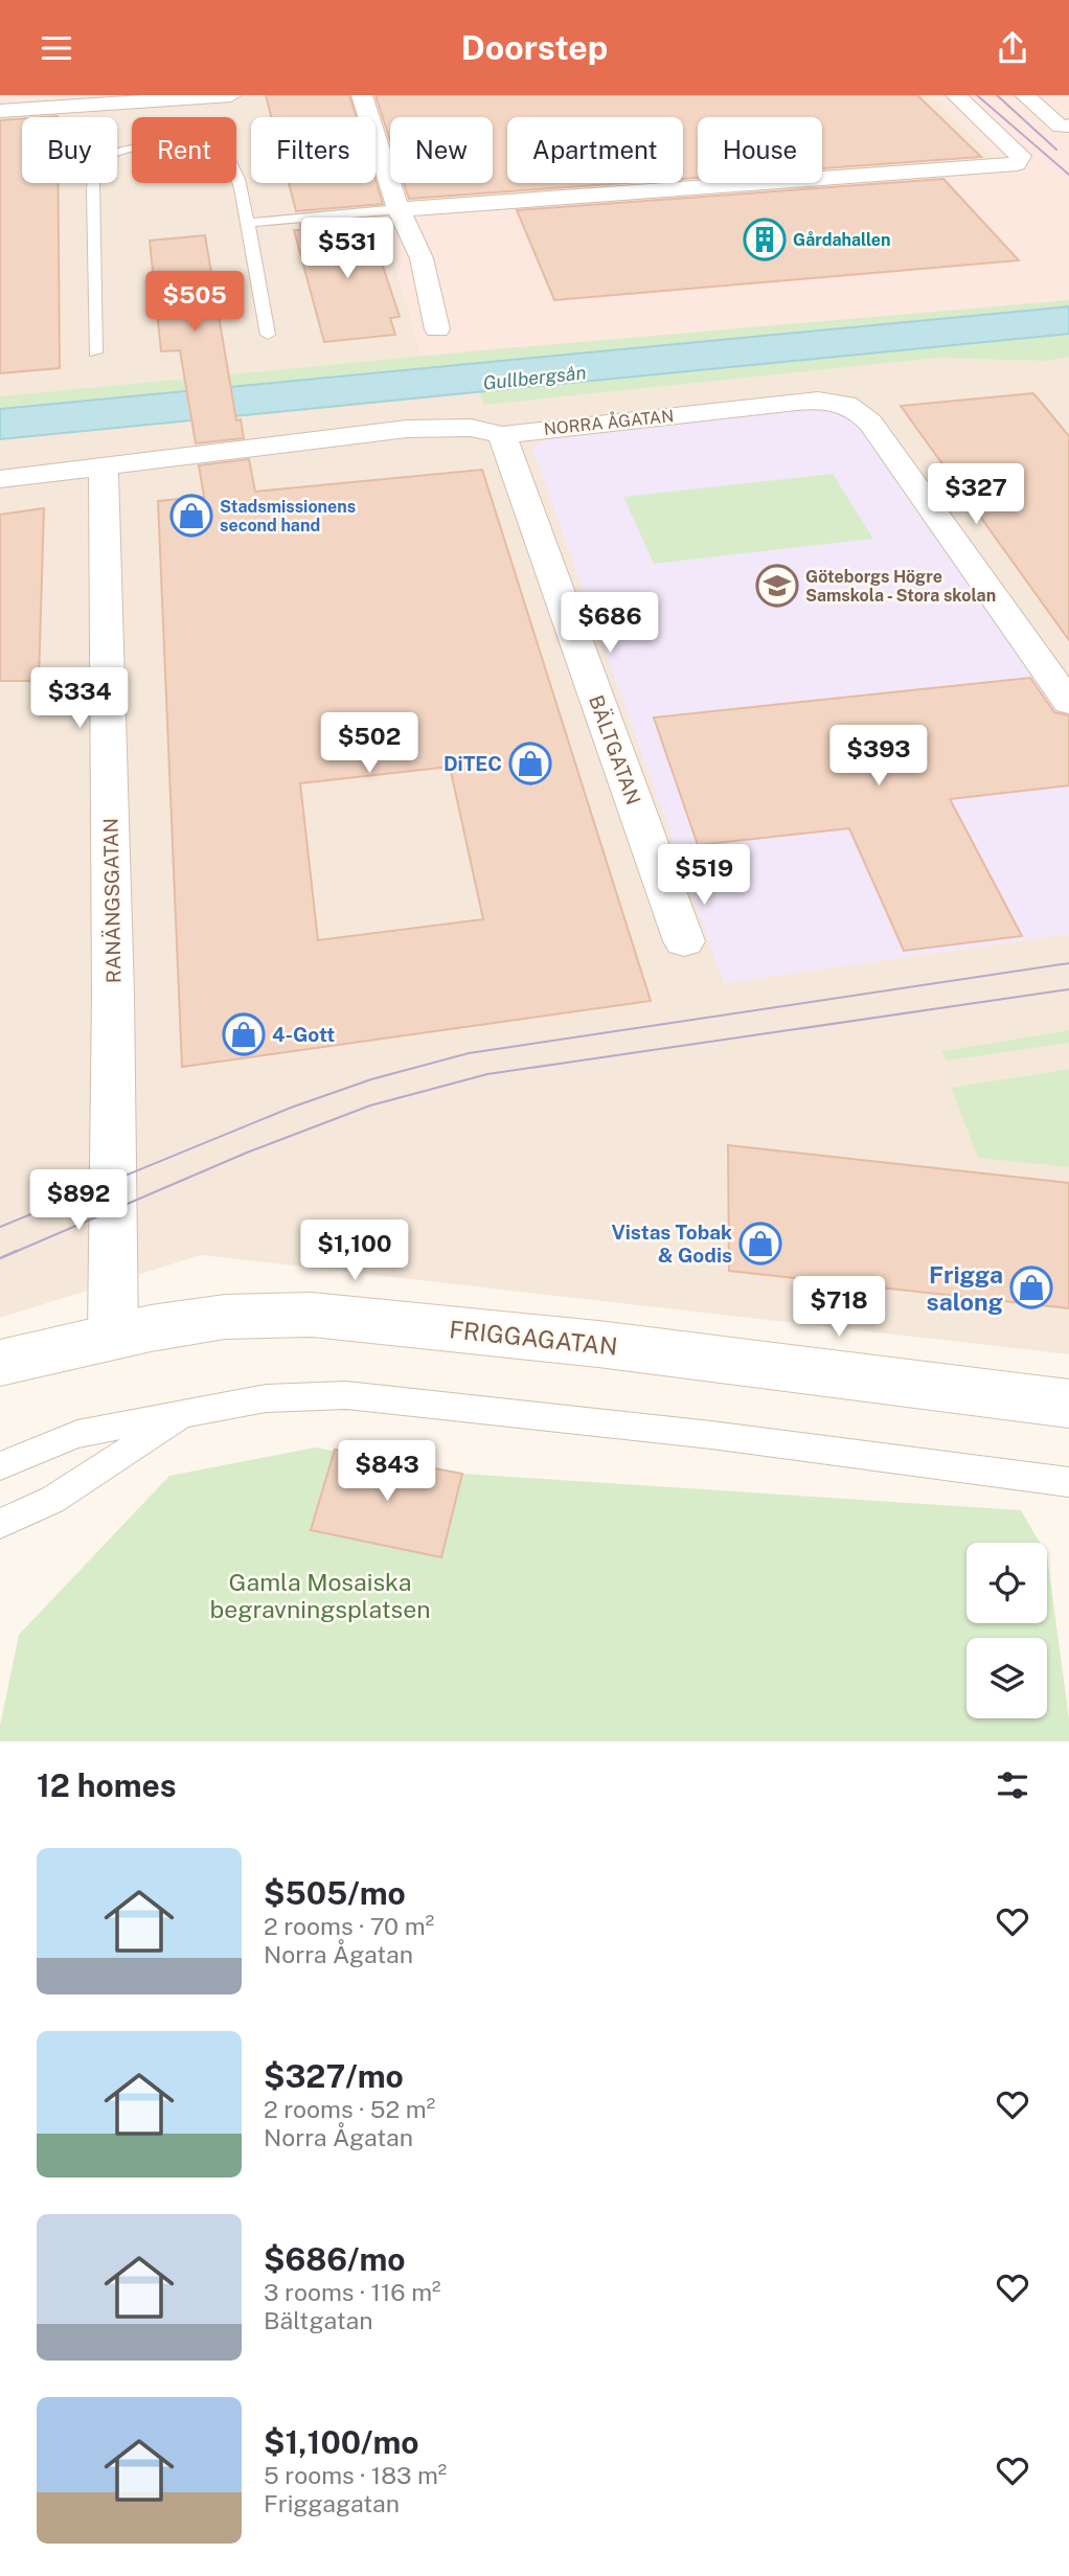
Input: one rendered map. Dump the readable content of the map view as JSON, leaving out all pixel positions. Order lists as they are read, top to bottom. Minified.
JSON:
{"streets":{"street":["NORRA ÅGATAN","BÄLTGATAN","RANÄNGSGATAN","FRIGGAGATAN"]},"crossings":[["NORRA ÅGATAN","BÄLTGATAN"],["NORRA ÅGATAN","RANÄNGSGATAN"],["RANÄNGSGATAN","FRIGGAGATAN"]],"water":["Gullbergsån"],"parks":["Gamla Mosaiska begravningsplatsen"],"places":{"building":["Gårdahallen"],"shop":["Stadsmissionens second hand","DiTEC","4-Gott","Vistas Tobak & Godis","Frigga salong"],"school or university":["Göteborgs Högre Samskola - Stora skolan"]},"page":{"header":"Doorstep","chip":["Buy","Rent","Filters","New","Apartment","House"],"price":["$531","$505","$327","$686","$334","$502","$393","$519","$892","$1,100","$718","$843"],"heading":"12 homes","list":[{"name":"$505/mo","note":"2 rooms · 70 m² · Norra Ågatan"},{"name":"$327/mo","note":"2 rooms · 52 m² · Norra Ågatan"},{"name":"$686/mo","note":"3 rooms · 116 m² · Bältgatan"},{"name":"$1,100/mo","note":"5 rooms · 183 m² · Friggagatan"}]}}
